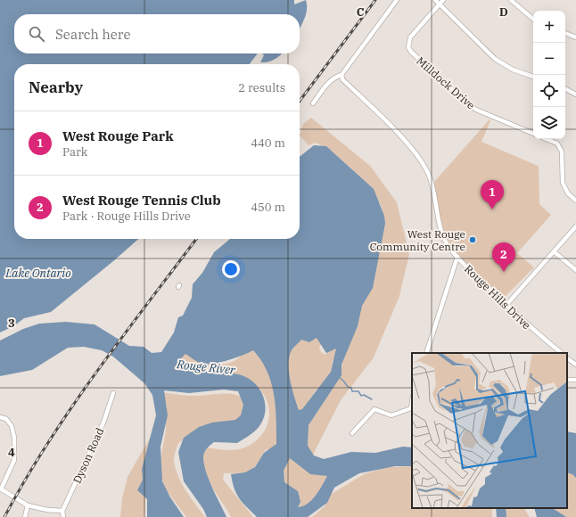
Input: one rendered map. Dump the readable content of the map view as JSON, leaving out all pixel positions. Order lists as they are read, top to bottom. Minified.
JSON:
{"streets":{"street":["Milldock Drive","Rouge Hills Drive","Dyson Road"]},"water":["Lake Ontario","Rouge River"],"places":["West Rouge Community Centre"],"page":{"map_buttons":["+","−"],"search":"Search here","heading":["Nearby","2 results"],"list":[{"mark":"1","name":"West Rouge Park","note":"Park","value":"440 m"},{"mark":"2","name":"West Rouge Tennis Club","note":"Park · Rouge Hills Drive","value":"450 m"}],"pins":["1","2"]},"grid":{"columns":["C","D"],"rows":["3","4"]}}
